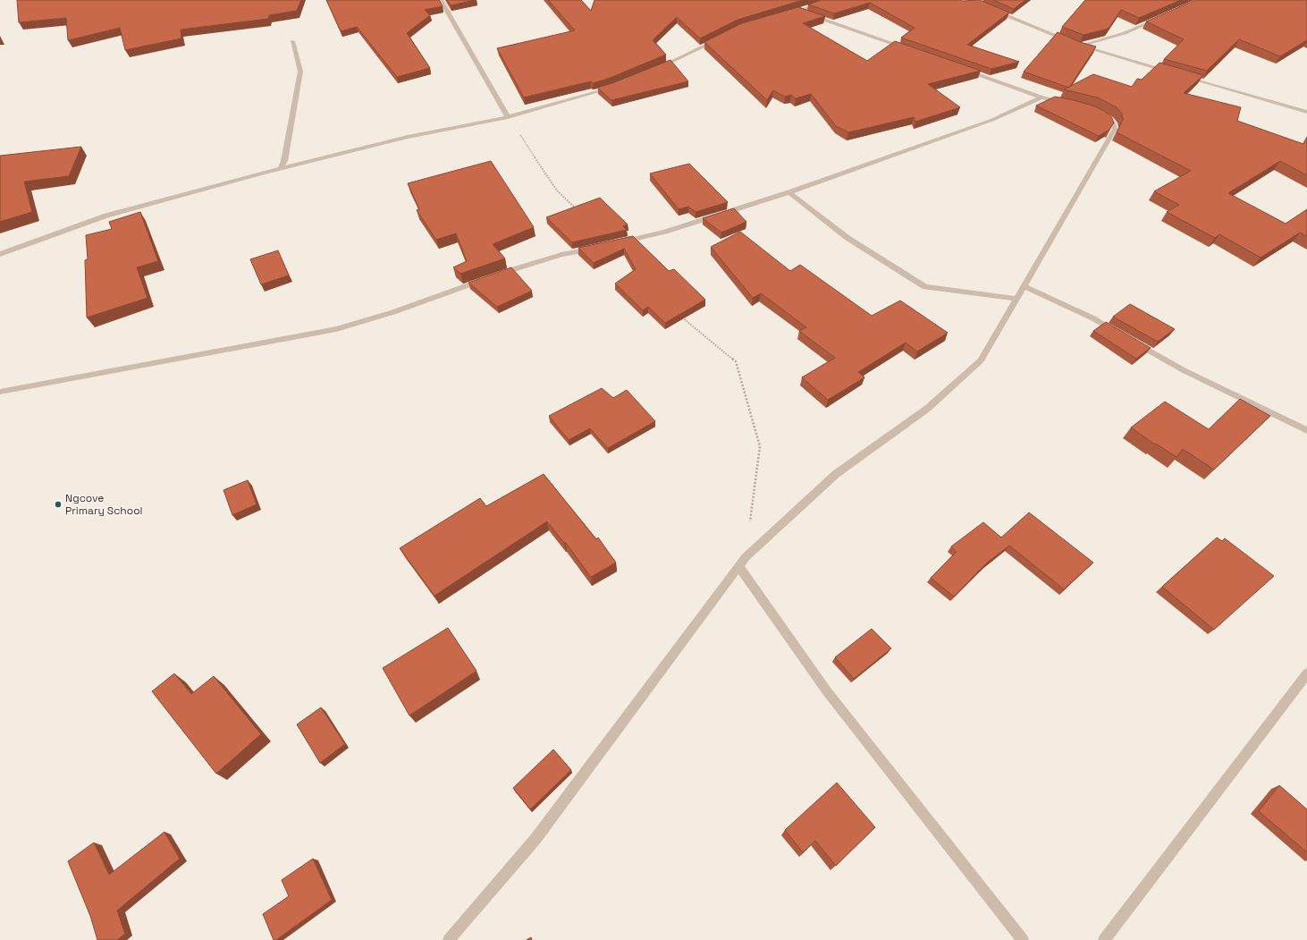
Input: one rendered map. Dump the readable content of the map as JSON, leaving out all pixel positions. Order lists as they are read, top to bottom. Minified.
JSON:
{"places":["Ngcove Primary School"]}
